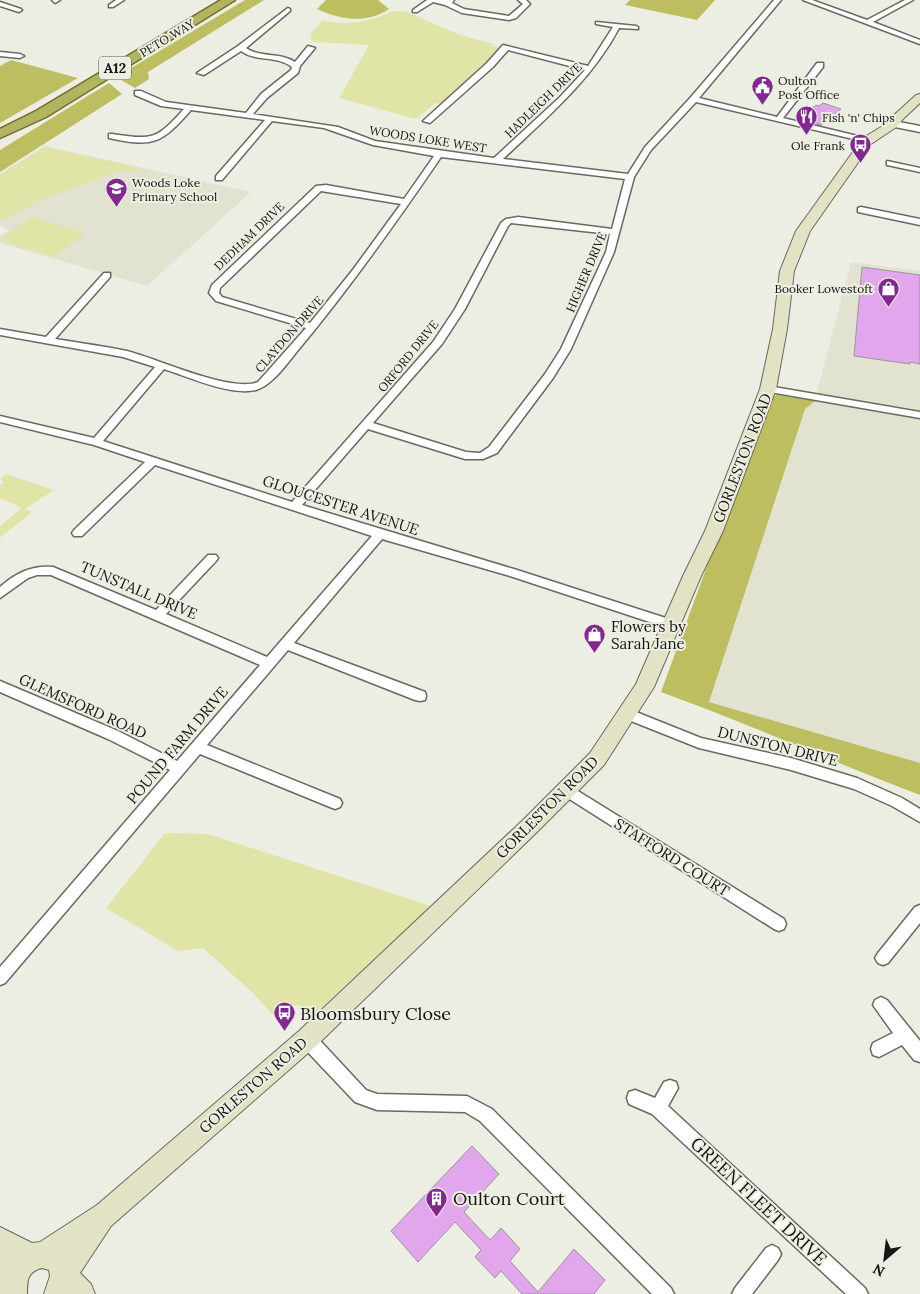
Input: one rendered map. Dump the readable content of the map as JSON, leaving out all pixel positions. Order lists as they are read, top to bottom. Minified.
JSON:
{"streets":{"highway":["PETO WAY","A12"],"main road":["GORLESTON ROAD"],"street":["HADLEIGH DRIVE","WOODS LOKE WEST","DEDHAM DRIVE","HIGHER DRIVE","CLAYDON DRIVE","ORFORD DRIVE","GLOUCESTER AVENUE","TUNSTALL DRIVE","GLEMSFORD ROAD","POUND FARM DRIVE","DUNSTON DRIVE","STAFFORD COURT","GREEN FLEET DRIVE"]},"crossings":[["HADLEIGH DRIVE","WOODS LOKE WEST"],["WOODS LOKE WEST","HIGHER DRIVE"],["WOODS LOKE WEST","CLAYDON DRIVE"],["DEDHAM DRIVE","CLAYDON DRIVE"],["HIGHER DRIVE","ORFORD DRIVE"],["ORFORD DRIVE","GLOUCESTER AVENUE"],["GORLESTON ROAD","GLOUCESTER AVENUE"],["GORLESTON ROAD","DUNSTON DRIVE"],["GORLESTON ROAD","STAFFORD COURT"],["GLOUCESTER AVENUE","POUND FARM DRIVE"],["TUNSTALL DRIVE","POUND FARM DRIVE"],["GLEMSFORD ROAD","POUND FARM DRIVE"]],"places":{"public building":["Oulton Post Office"],"restaurant":["Fish 'n' Chips"],"bus stop":["Ole Frank","Bloomsbury Close"],"school or university":["Woods Loke Primary School"],"shop":["Booker Lowestoft","Flowers by Sarah Jane"],"building":["Oulton Court"]},"north":"bottom left"}
